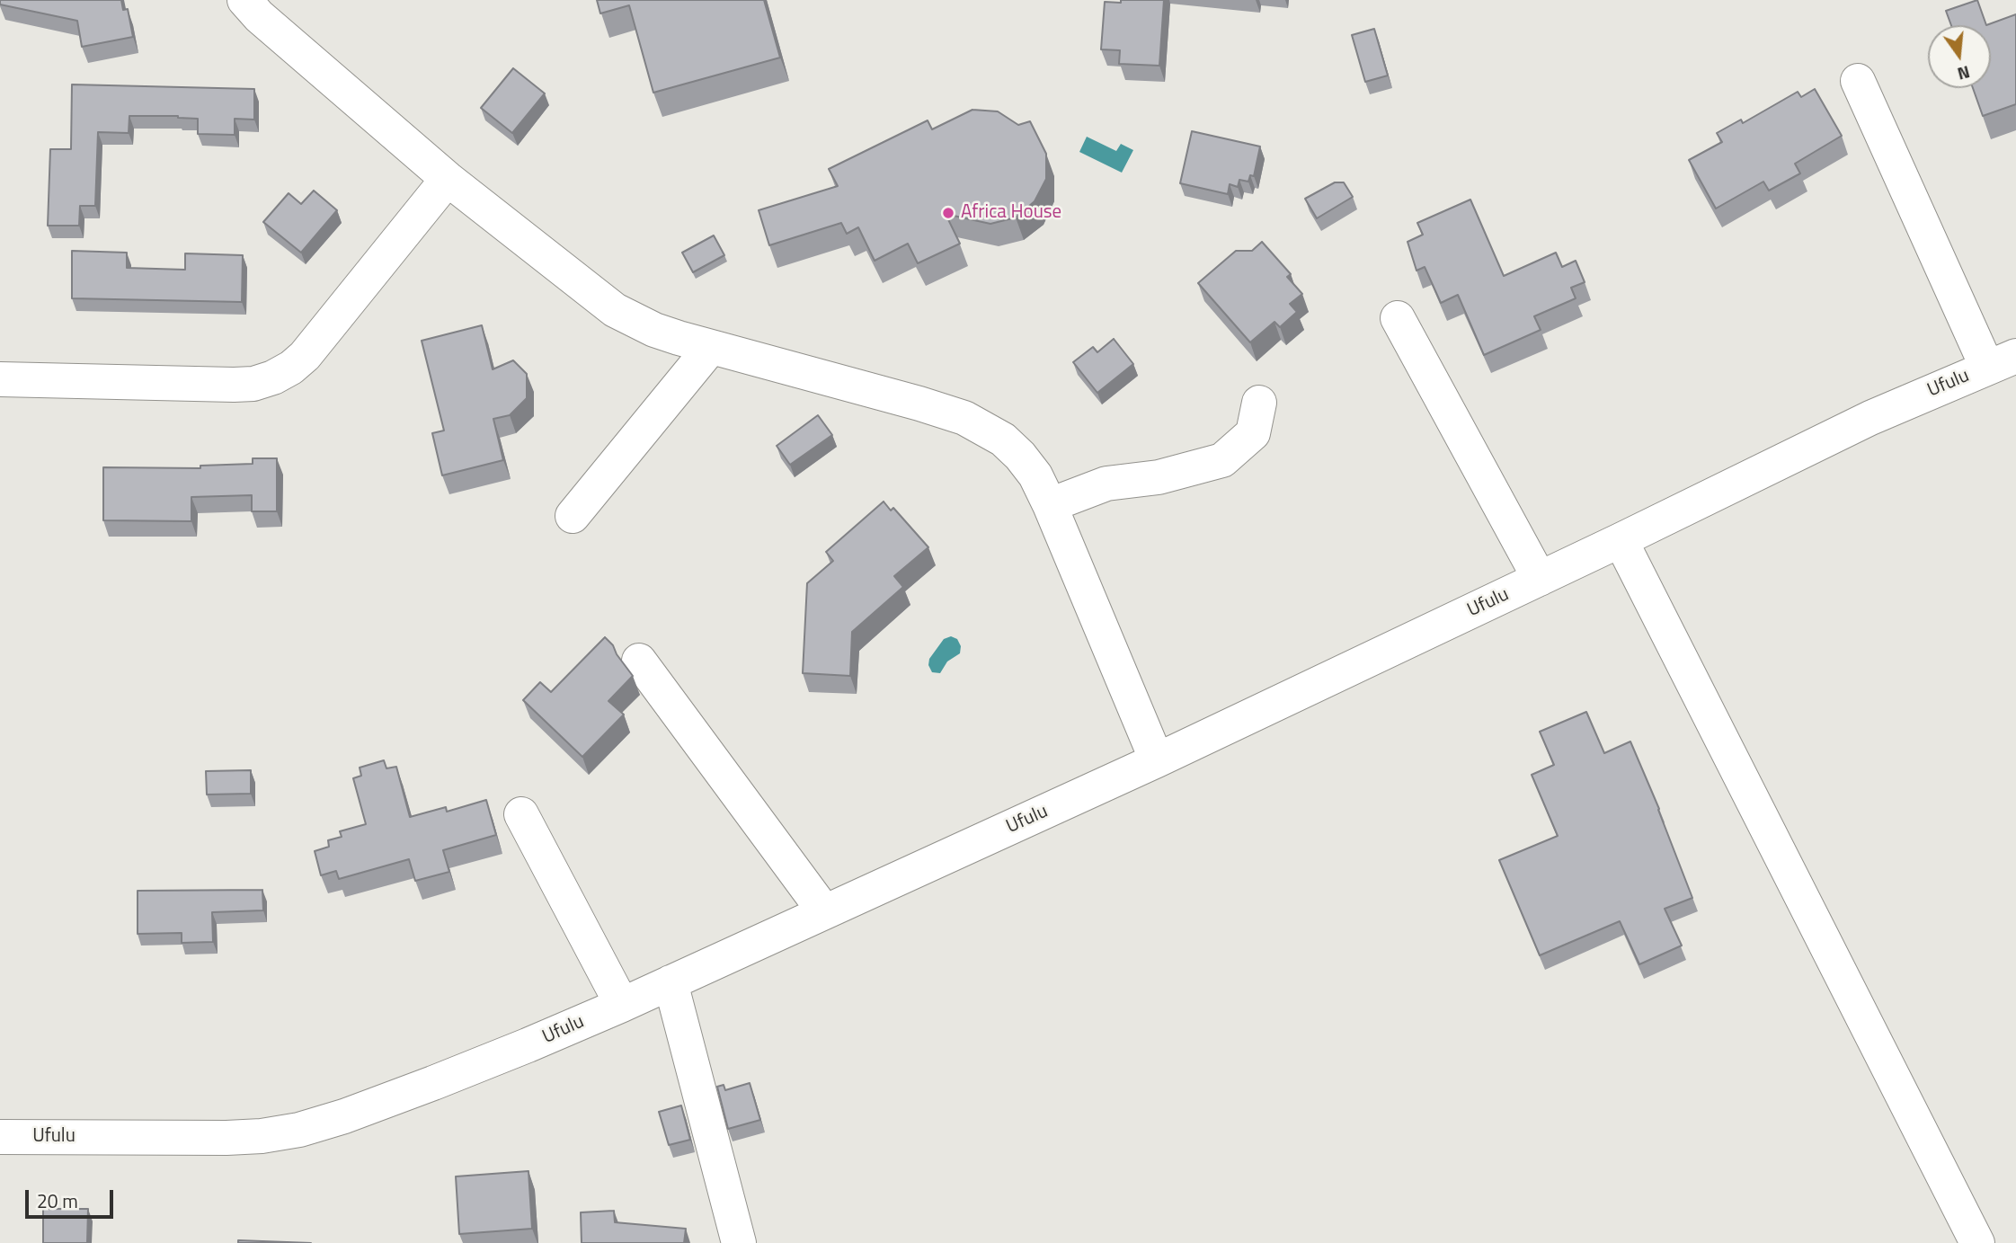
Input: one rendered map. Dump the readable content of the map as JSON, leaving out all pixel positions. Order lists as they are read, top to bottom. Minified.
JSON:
{"streets":{"street":["Ufulu"]},"places":["Africa House"],"scale_bar":"20 m","north":"bottom"}
